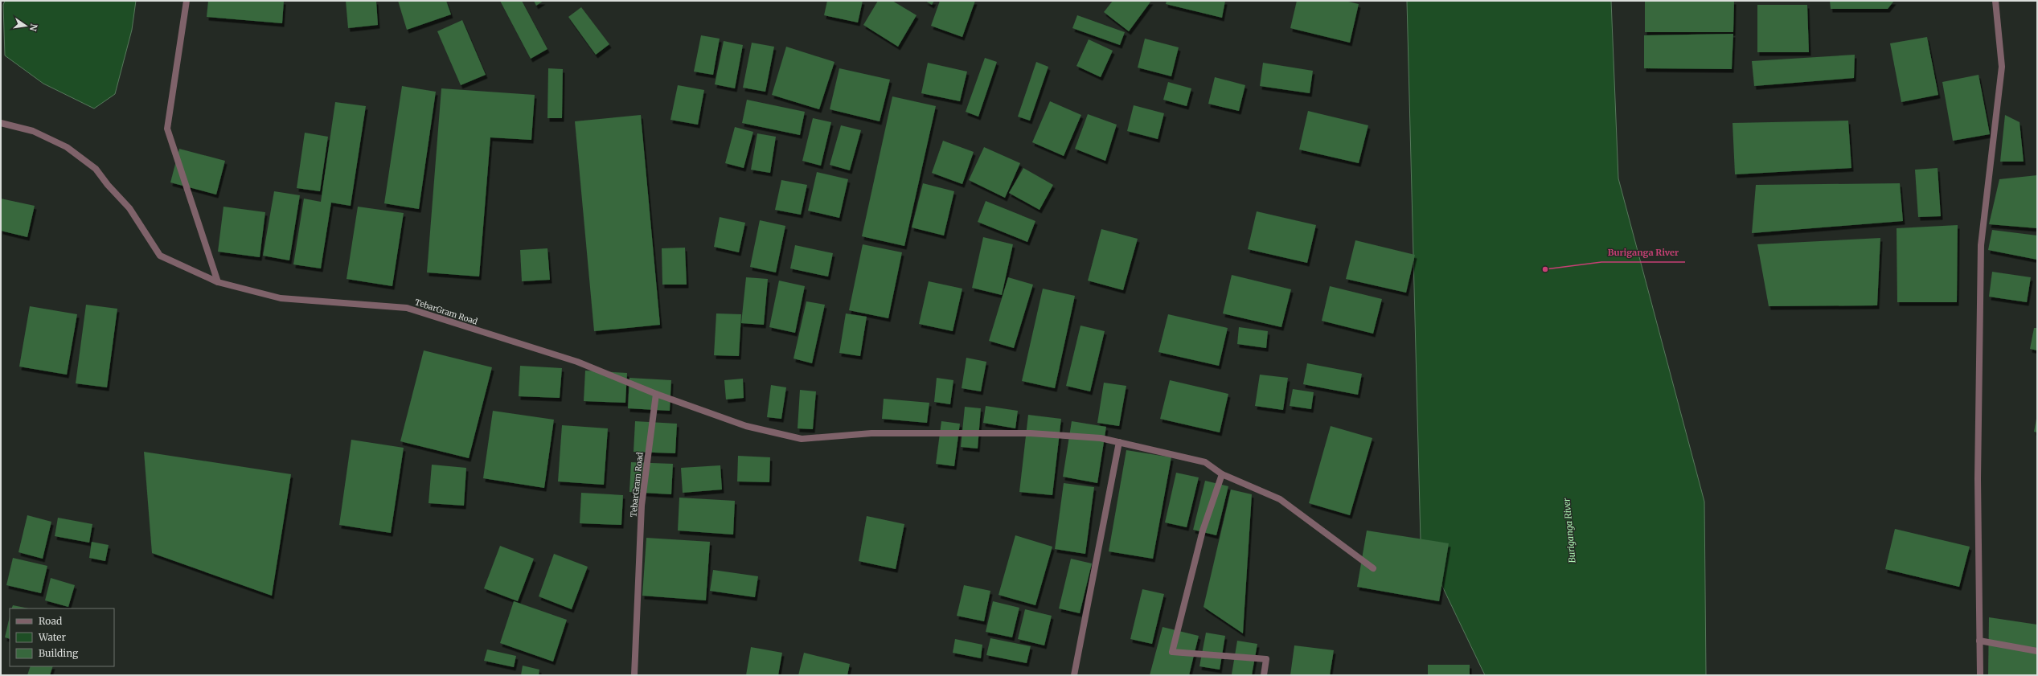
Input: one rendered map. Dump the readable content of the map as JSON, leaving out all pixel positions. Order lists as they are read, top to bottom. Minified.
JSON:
{"streets":{"street":["TebarGram Road"]},"water":["Buriganga River"],"places":["Buriganga River"],"legend":["Road","Water","Building"],"north":"right"}
